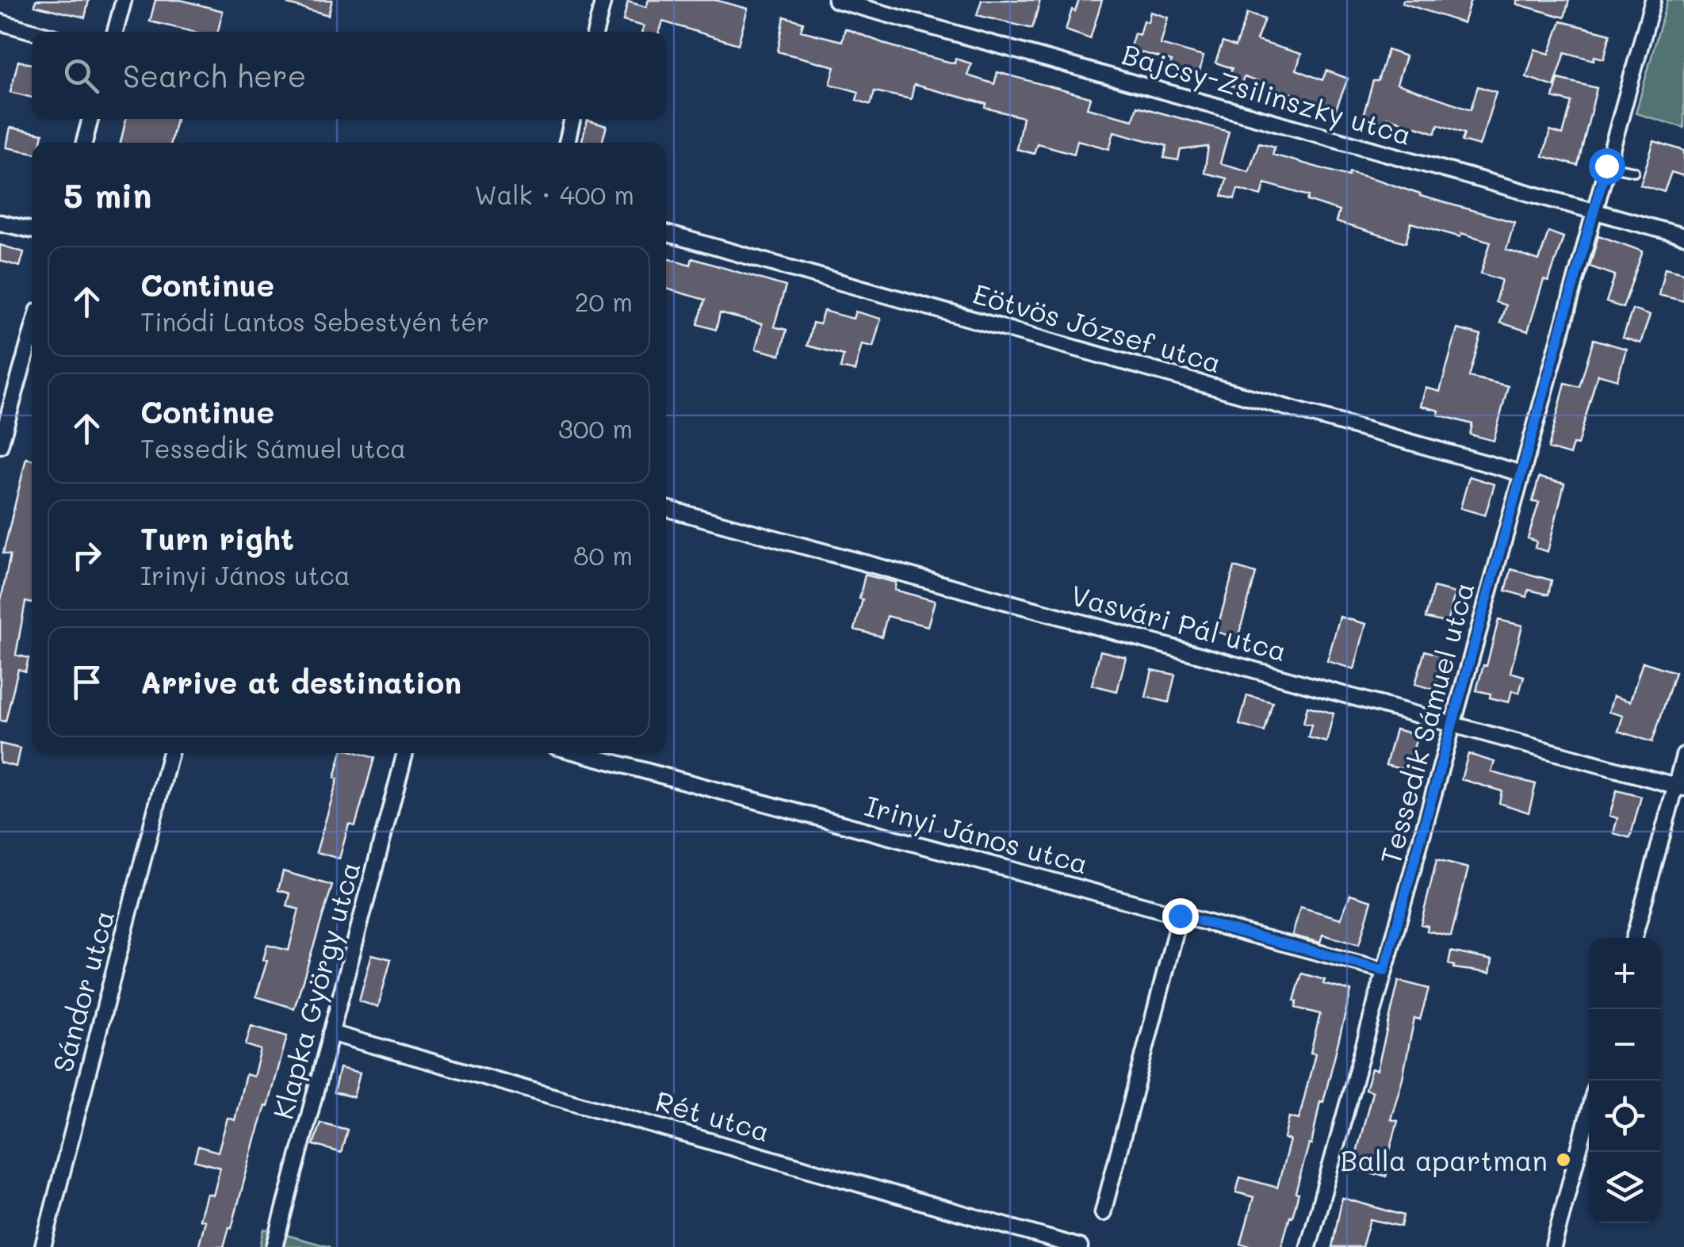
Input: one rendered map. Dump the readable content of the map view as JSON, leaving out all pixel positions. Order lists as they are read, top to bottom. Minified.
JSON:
{"streets":{"street":["Bajcsy-Zsilinszky utca","Eötvös József utca","Vasvári Pál utca","Tessedik Sámuel utca","Irinyi János utca","Klapka György utca","Sándor utca","Rét utca"]},"crossings":[["Bajcsy-Zsilinszky utca","Tessedik Sámuel utca"],["Eötvös József utca","Tessedik Sámuel utca"],["Vasvári Pál utca","Tessedik Sámuel utca"],["Tessedik Sámuel utca","Irinyi János utca"],["Klapka György utca","Rét utca"]],"places":["Balla apartman"],"page":{"search":"Search here","heading":["5 min","Walk · 400 m"],"list":[["Continue","Tinódi Lantos Sebestyén tér","20 m"],["Continue","Tessedik Sámuel utca","300 m"],["Turn right","Irinyi János utca","80 m"],"Arrive at destination"],"map_buttons":["+","−"]}}
